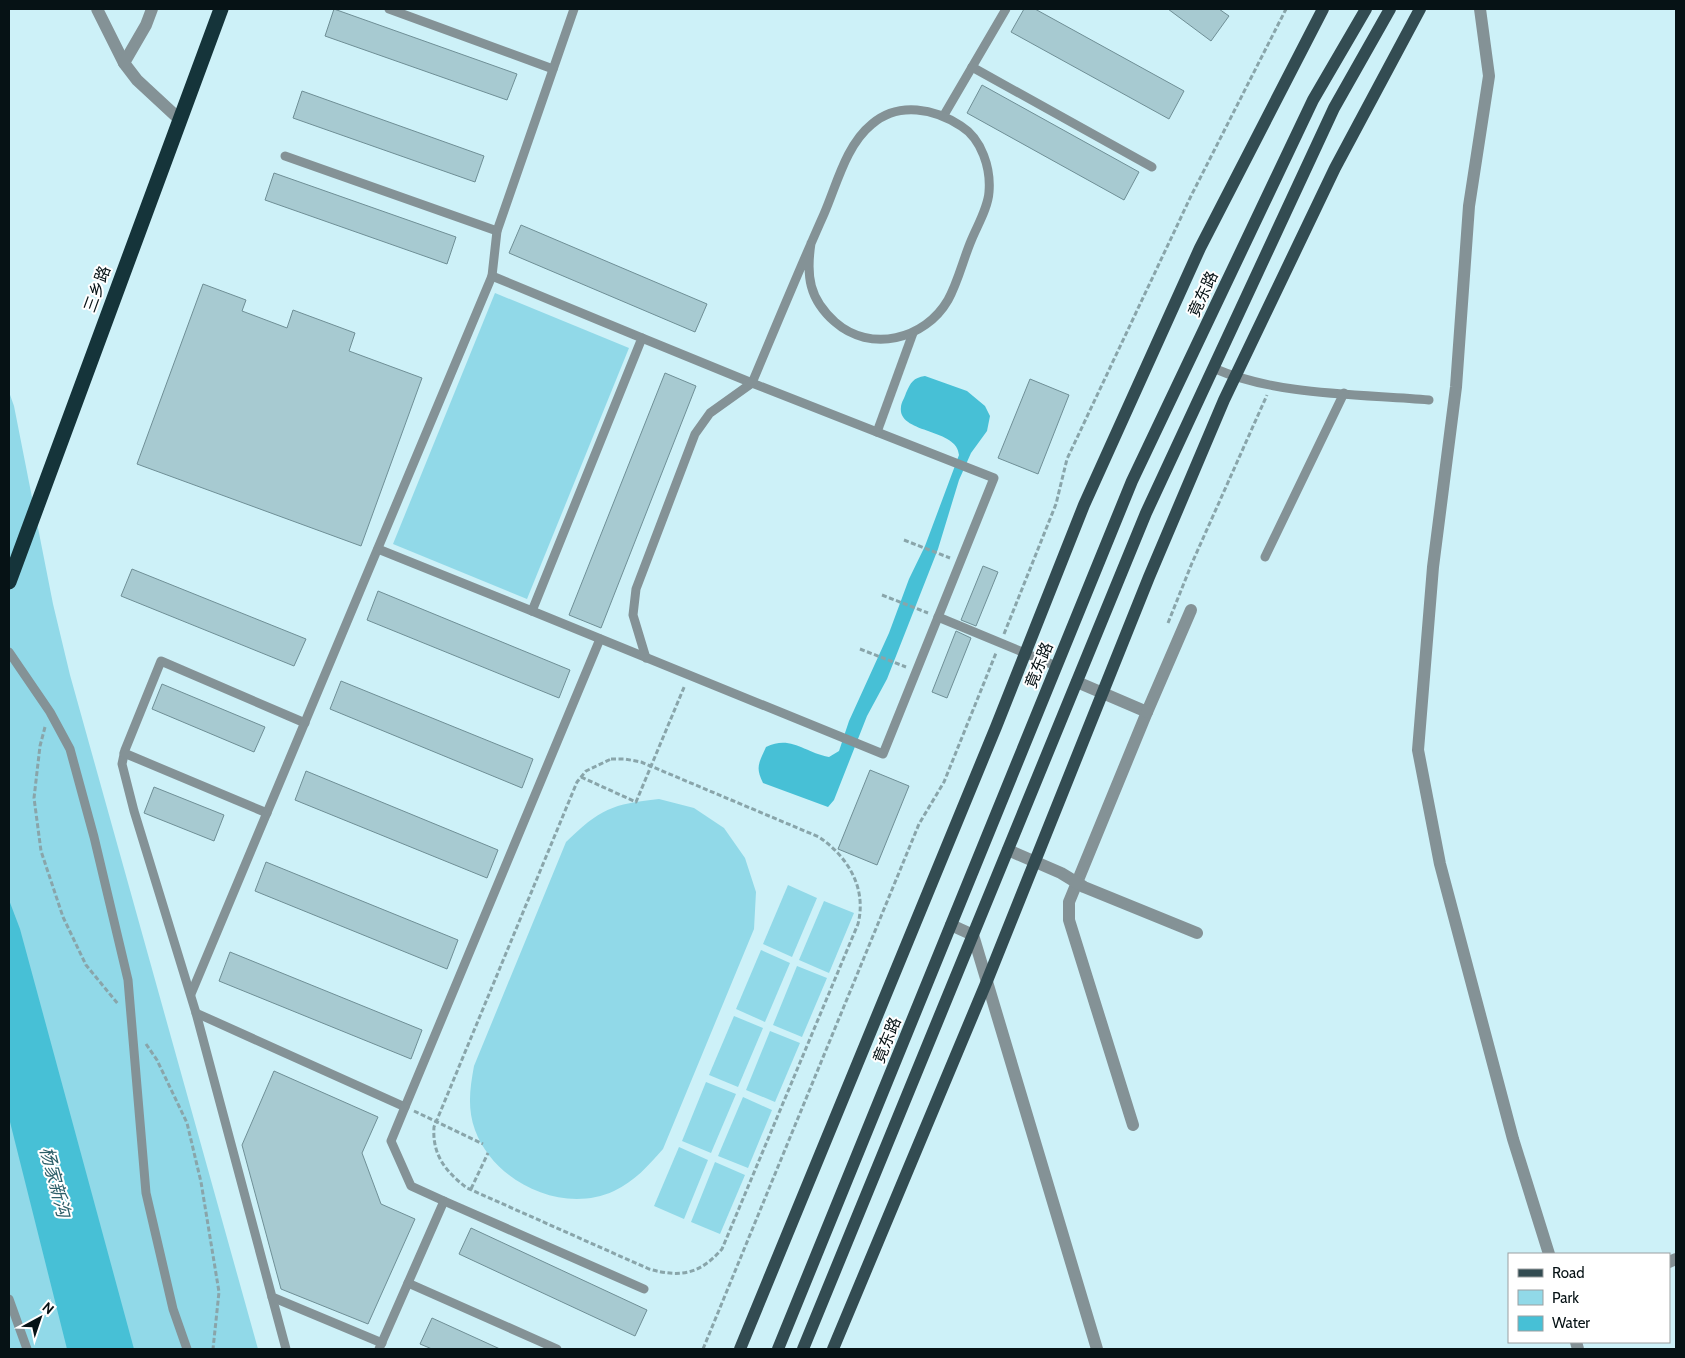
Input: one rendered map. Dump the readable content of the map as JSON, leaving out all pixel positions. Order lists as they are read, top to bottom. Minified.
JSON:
{"streets":{"highway":["三乡路"],"main road":["竟东路"]},"water":["杨家新沟"],"legend":["Road","Park","Water"],"north":"top right"}
